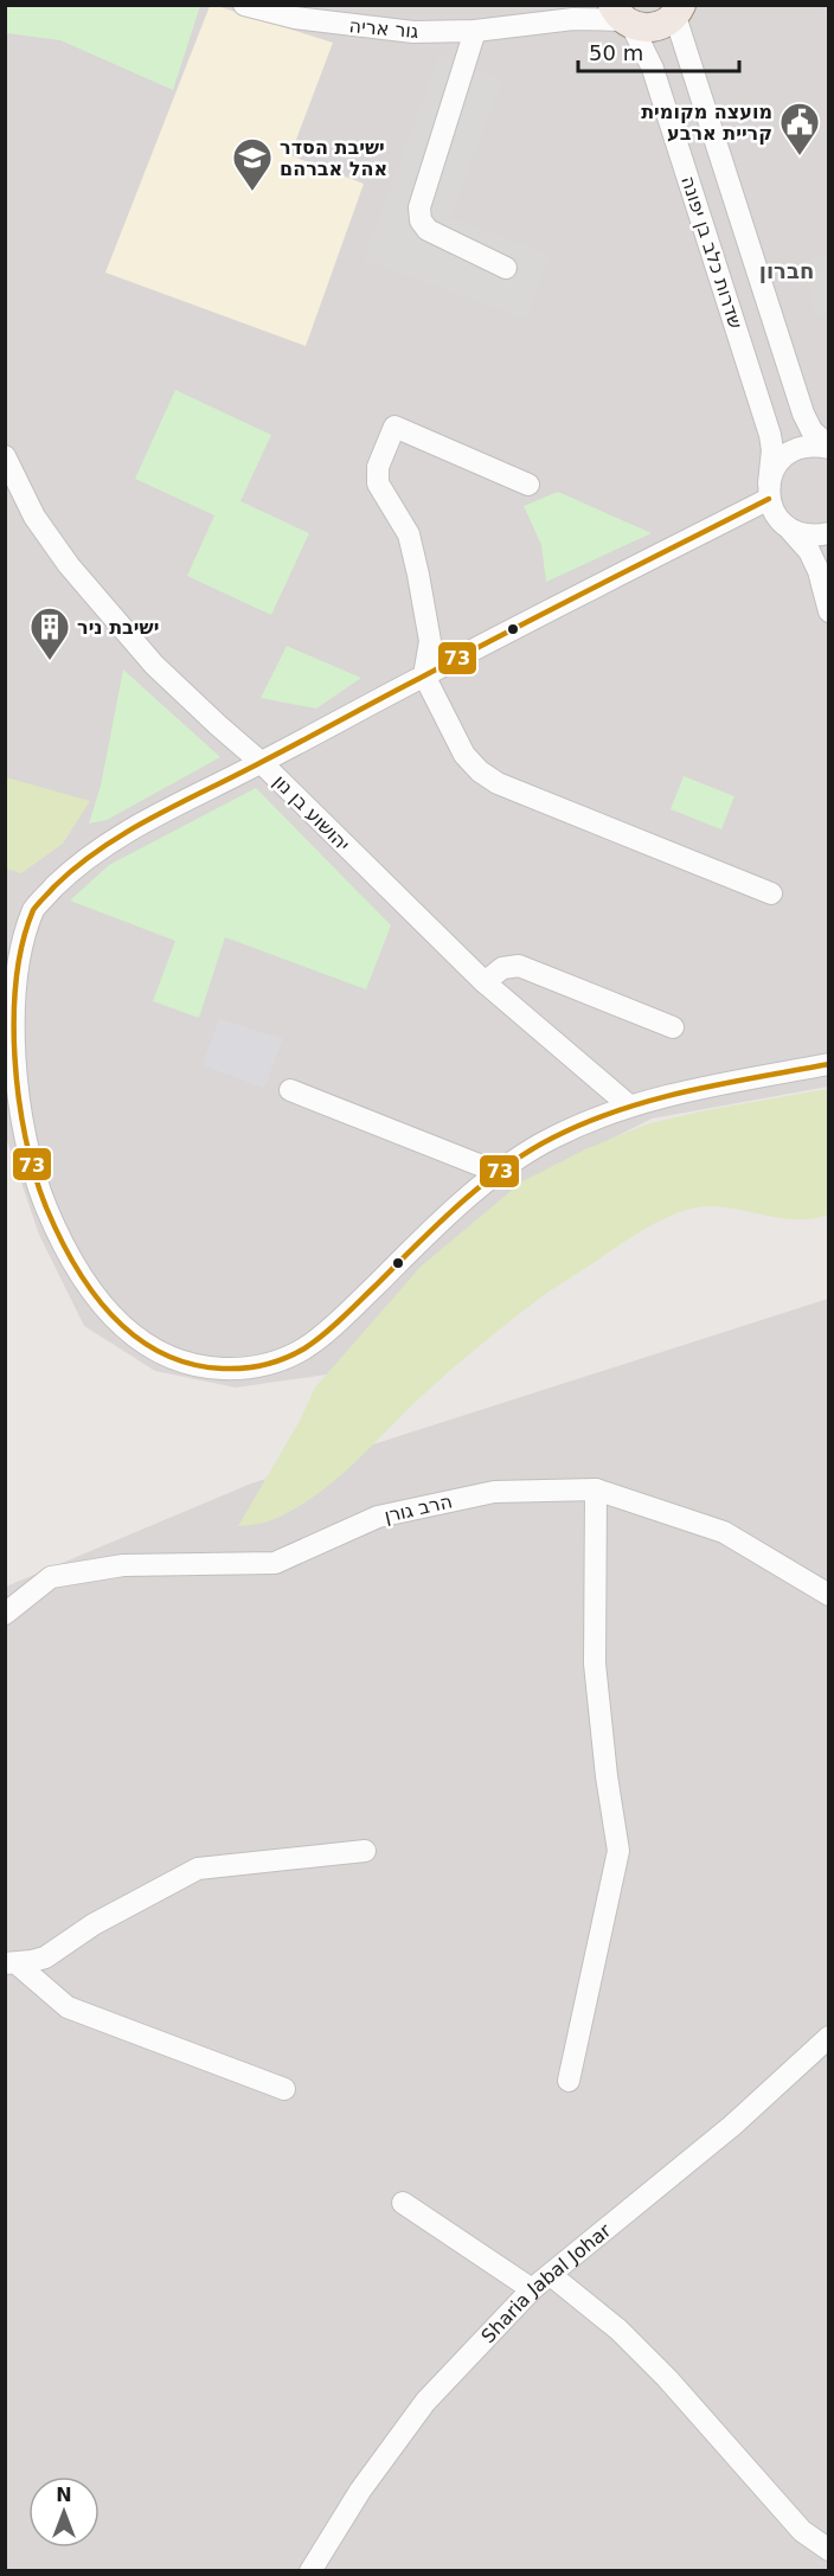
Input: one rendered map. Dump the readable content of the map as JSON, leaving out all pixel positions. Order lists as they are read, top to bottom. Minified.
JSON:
{"streets":{"street":["גור אריה","שדרות כלב בן יפונה","יהושוע בן נון","הרב גורן","Sharia Jabal Johar"]},"crossings":[["גור אריה","שדרות כלב בן יפונה"]],"districts":["חברון"],"places":{"public building":["מועצה מקומית קריית ארבע"],"school or university":["ישיבת הסדר אהל אברהם"],"building":["ישיבת ניר"]},"lines":["transit line 73"],"scale_bar":"50 m","north":"top"}
